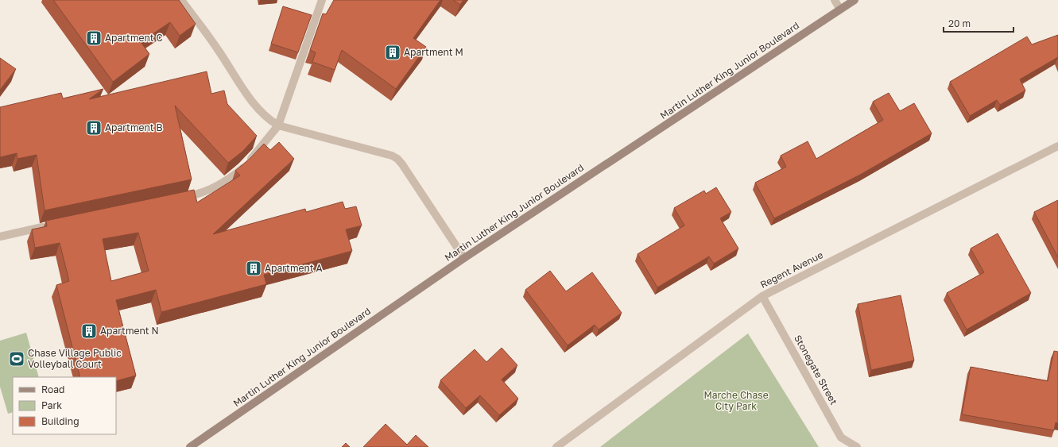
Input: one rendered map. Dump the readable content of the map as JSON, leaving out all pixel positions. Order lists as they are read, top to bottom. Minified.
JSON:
{"streets":{"main road":["Martin Luther King Junior Boulevard"],"street":["Regent Avenue","Stonegate Street"]},"crossings":[["Regent Avenue","Stonegate Street"]],"parks":["Marche Chase City Park"],"places":{"building":["Apartment C","Apartment M","Apartment B","Apartment A","Apartment N"],"sports":["Chase Village Public Volleyball Court"]},"legend":["Road","Park","Building"],"scale_bar":"20 m"}
